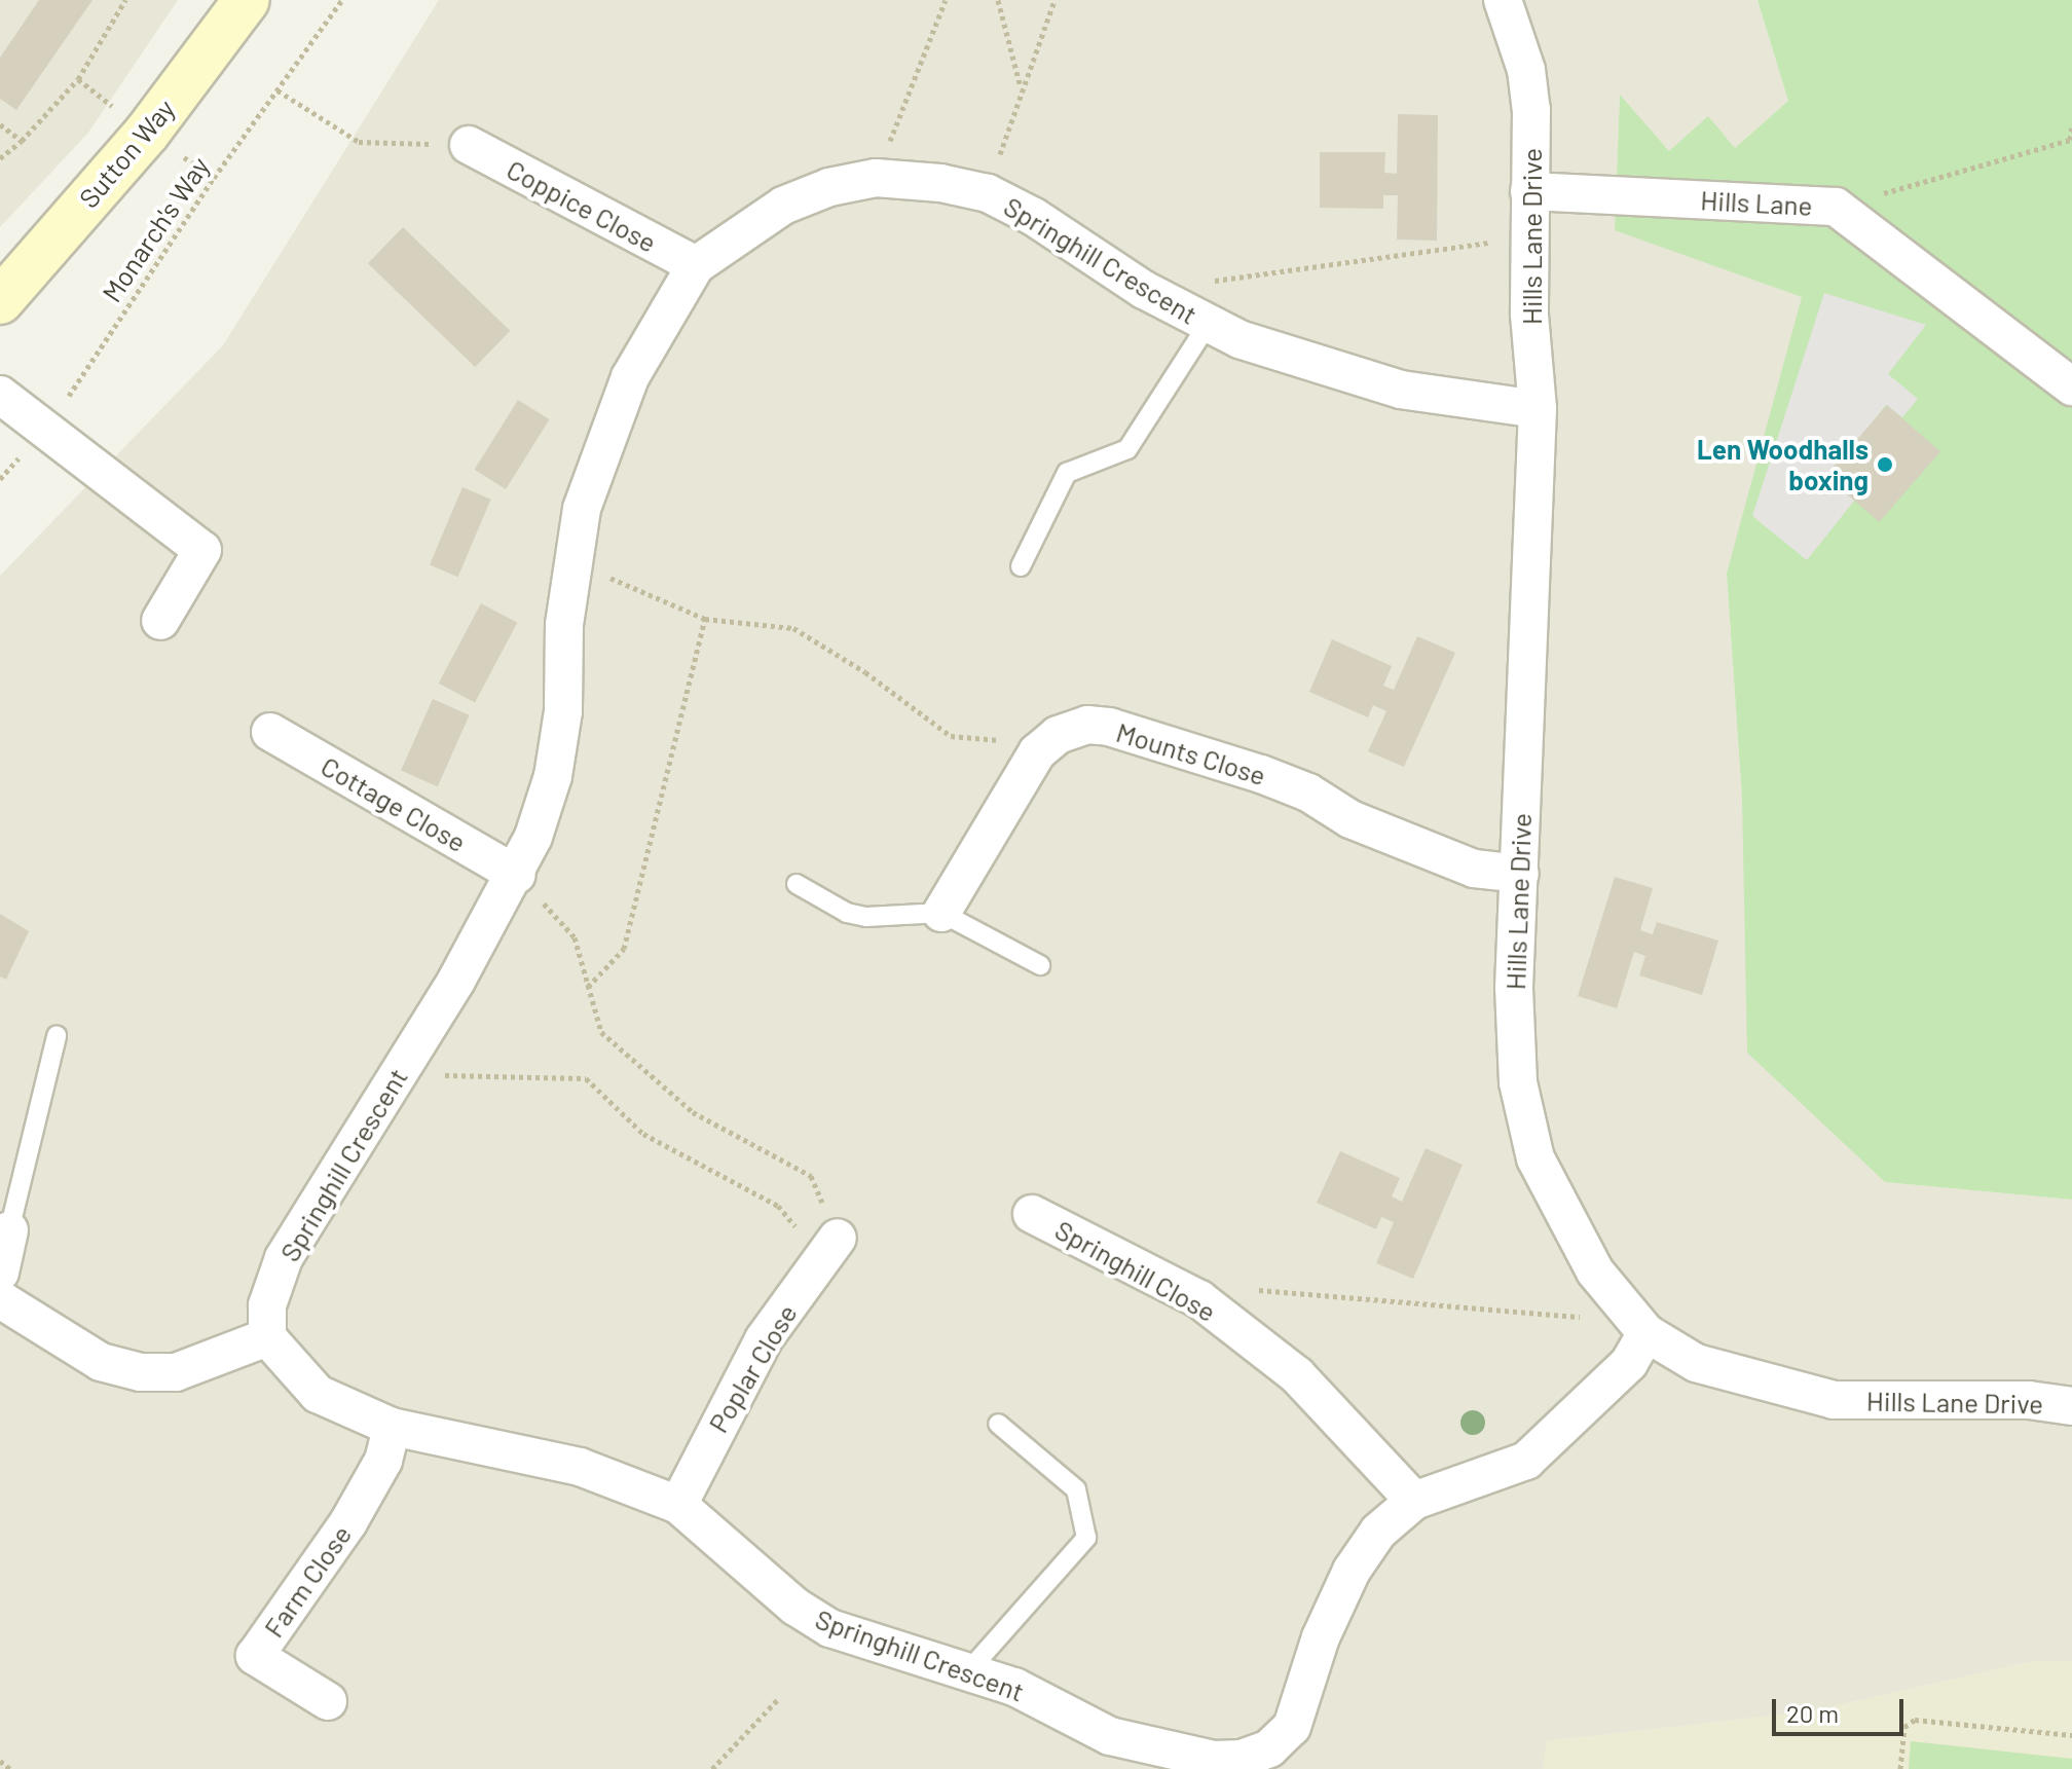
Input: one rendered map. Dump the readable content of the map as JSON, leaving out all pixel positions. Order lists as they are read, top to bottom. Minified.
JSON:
{"streets":{"street":["Sutton Way","Hills Lane","Coppice Close","Hills Lane Drive","Springhill Crescent","Mounts Close","Cottage Close","Springhill Close","Poplar Close","Farm Close"],"path":["Monarch's Way"]},"crossings":[["Hills Lane","Hills Lane Drive"],["Coppice Close","Springhill Crescent"],["Hills Lane Drive","Springhill Crescent"],["Hills Lane Drive","Mounts Close"],["Springhill Crescent","Cottage Close"],["Springhill Crescent","Springhill Close"],["Springhill Crescent","Poplar Close"],["Springhill Crescent","Farm Close"]],"places":["Len Woodhalls boxing"],"scale_bar":"20 m"}
